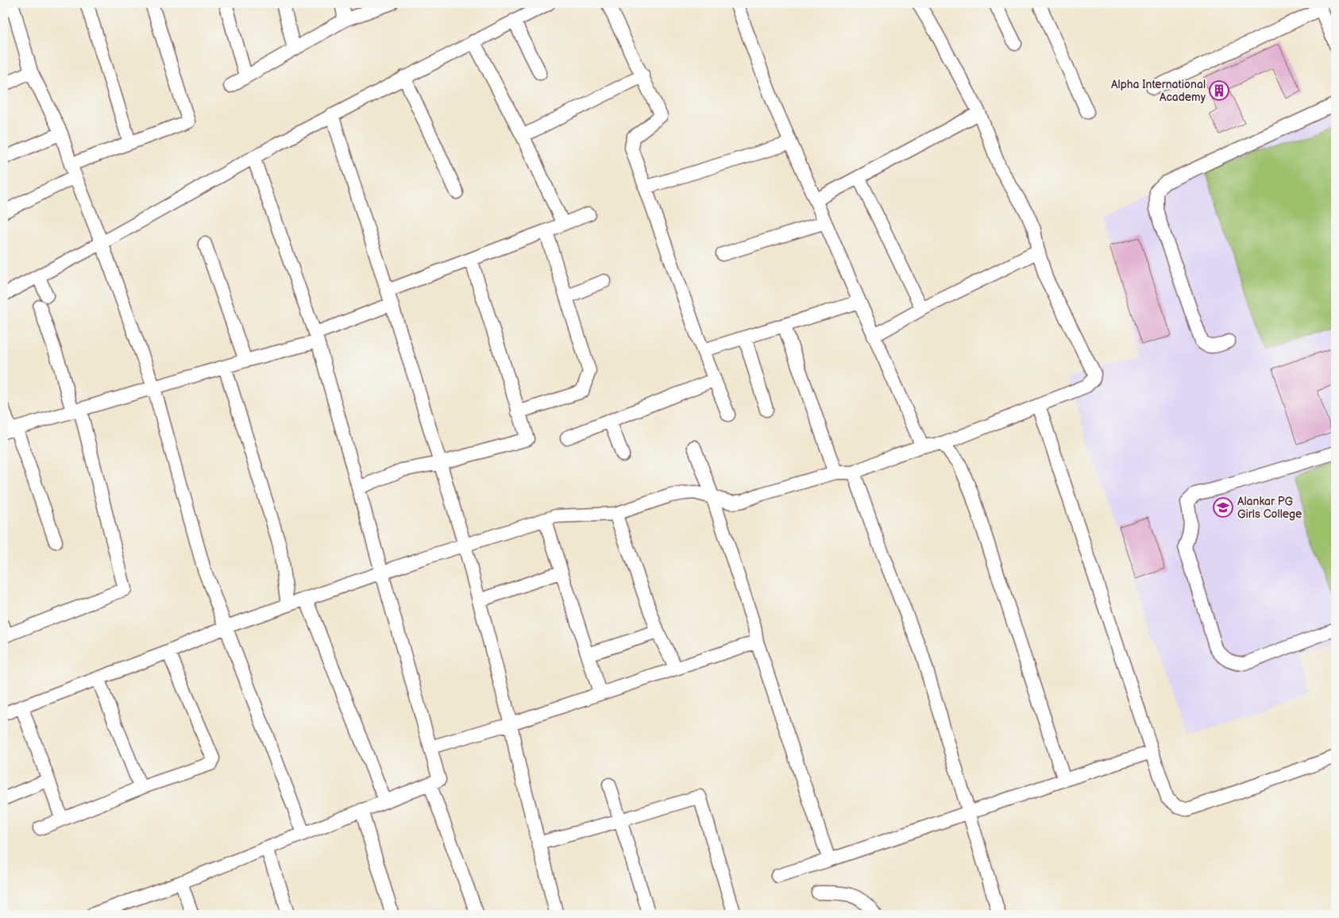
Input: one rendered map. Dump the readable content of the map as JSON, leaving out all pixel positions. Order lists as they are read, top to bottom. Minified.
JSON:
{"places":{"building":["Alpha International Academy"],"school or university":["Alankar PG Girls College"]}}
